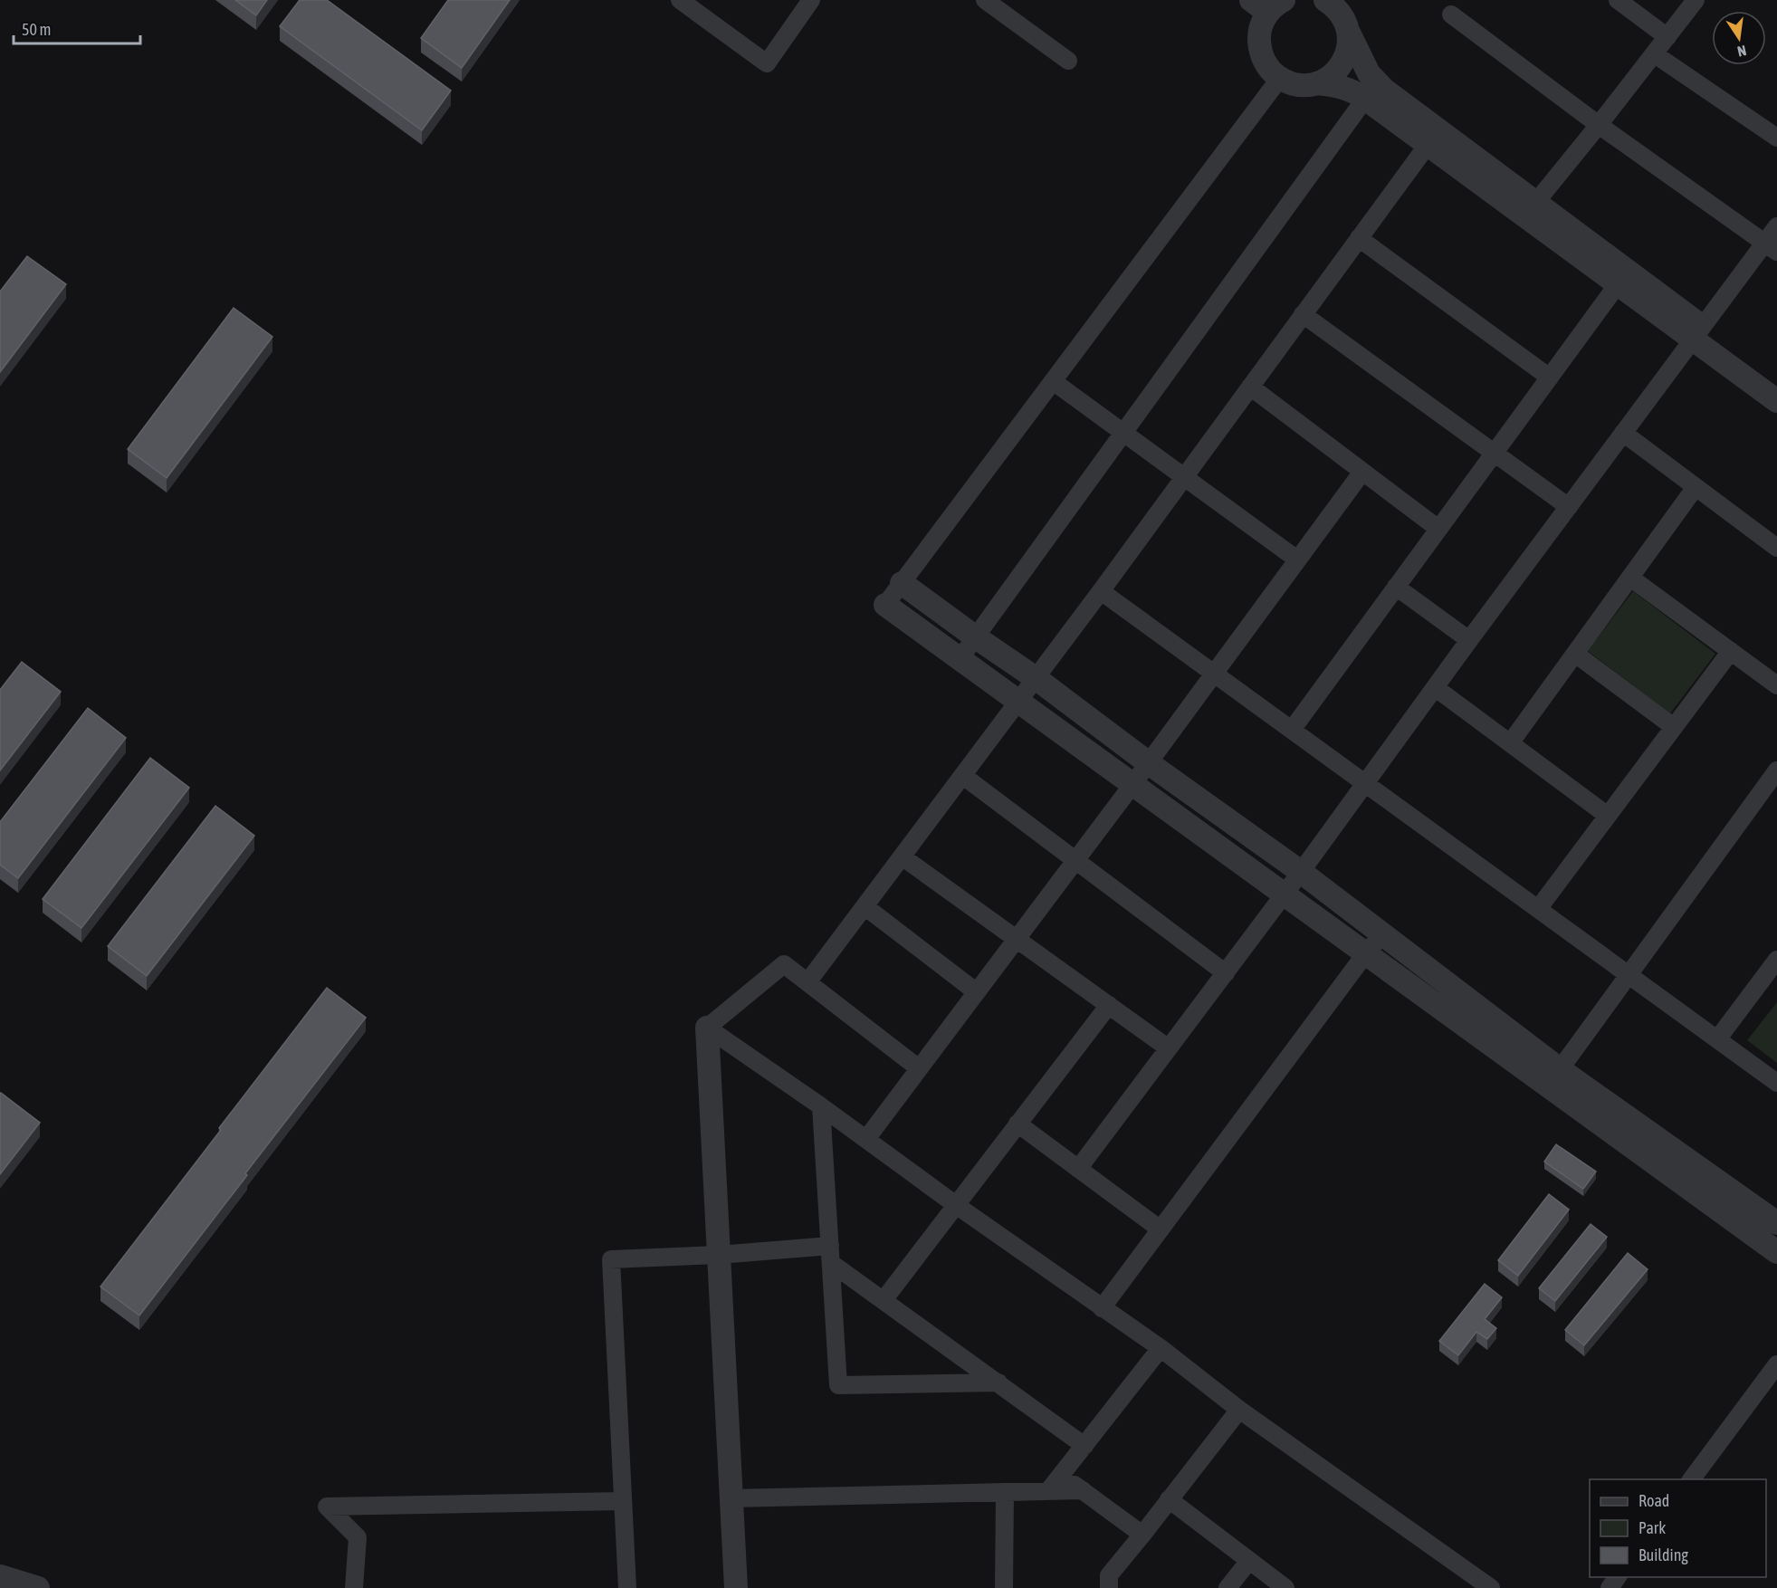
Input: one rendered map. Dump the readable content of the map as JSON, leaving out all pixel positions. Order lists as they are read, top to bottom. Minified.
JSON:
{"legend":["Road","Park","Building"],"scale_bar":"50 m","north":"bottom"}
